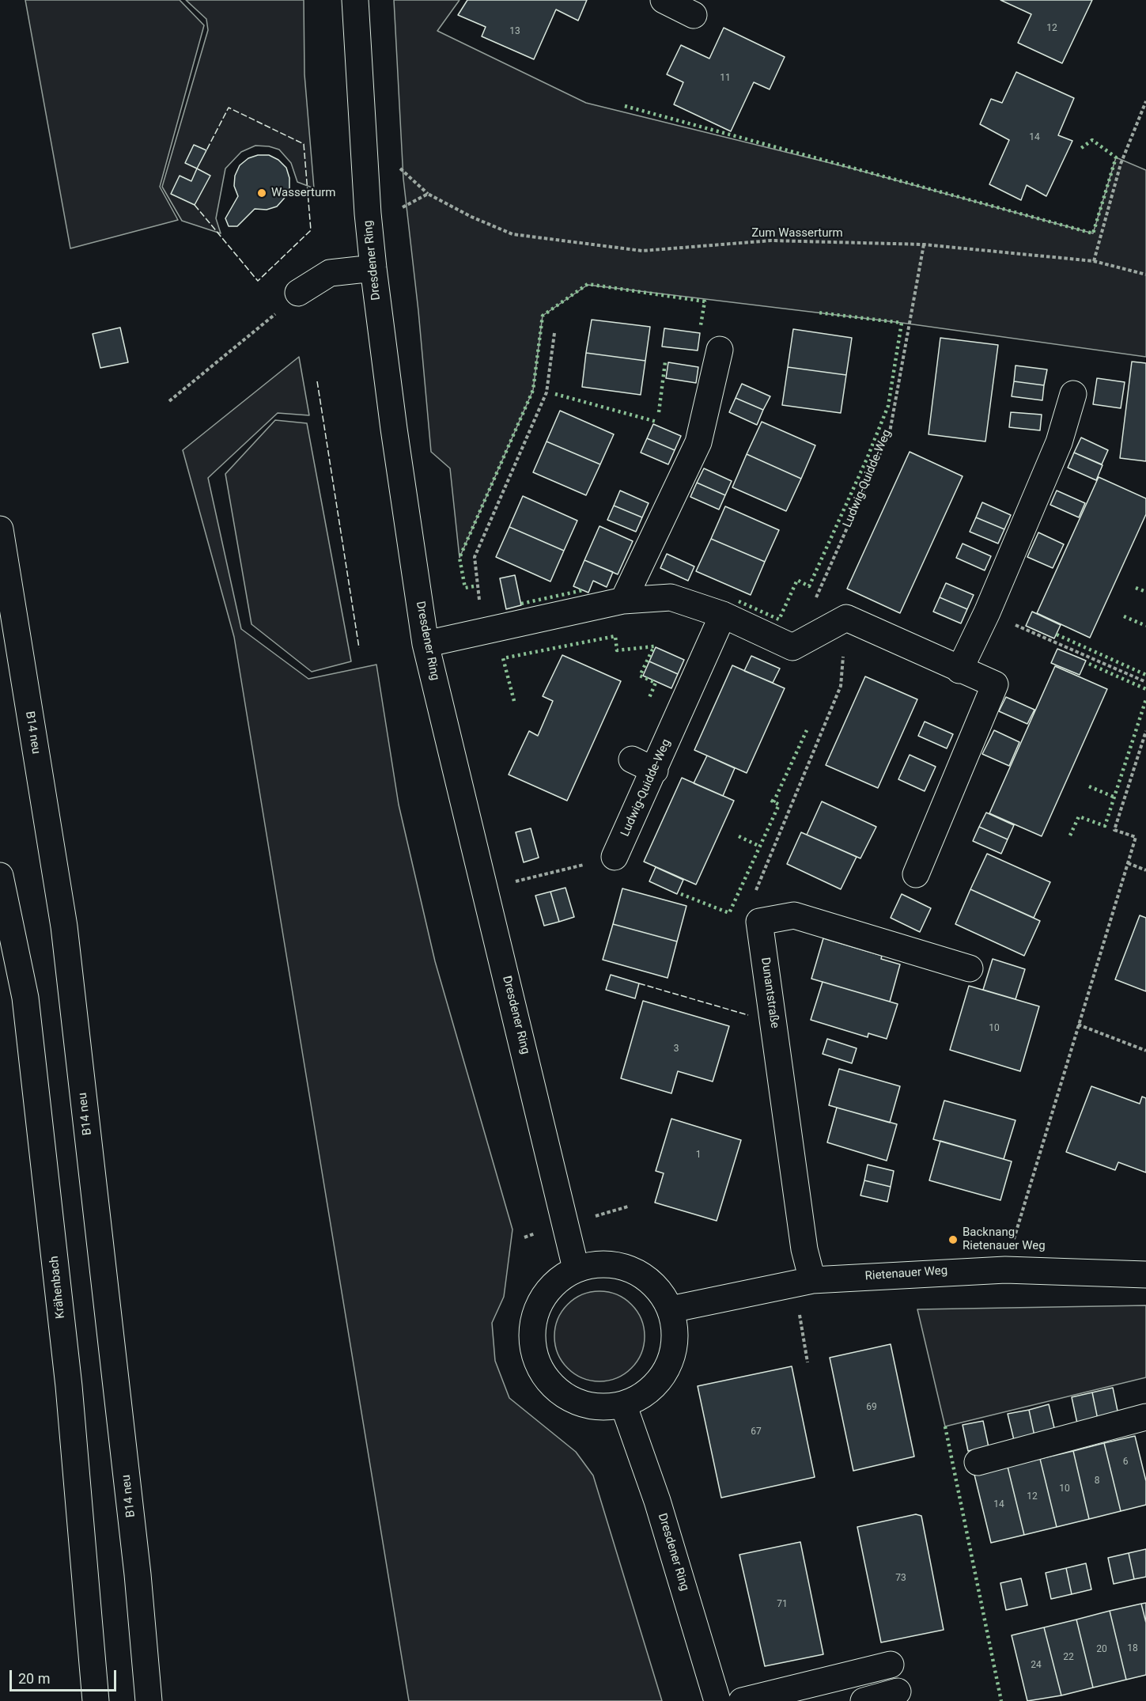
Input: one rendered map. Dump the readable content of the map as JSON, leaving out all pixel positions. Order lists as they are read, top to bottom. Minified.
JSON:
{"streets":{"street":["Dresdener Ring","Ludwig-Quidde-Weg","B14 neu","Dunantstraße","Rietenauer Weg","Krähenbach"],"path":["Zum Wasserturm"]},"crossings":[["Zum Wasserturm","Ludwig-Quidde-Weg"],["Dresdener Ring","Rietenauer Weg"],["Dunantstraße","Rietenauer Weg"]],"places":["Wasserturm","Backnang Rietenauer Weg"],"house_numbers":["12","13","11","14","10","3","1","69","67","6","8","10","12","14","73","71","18","20","22","24"],"scale_bar":"20 m"}
